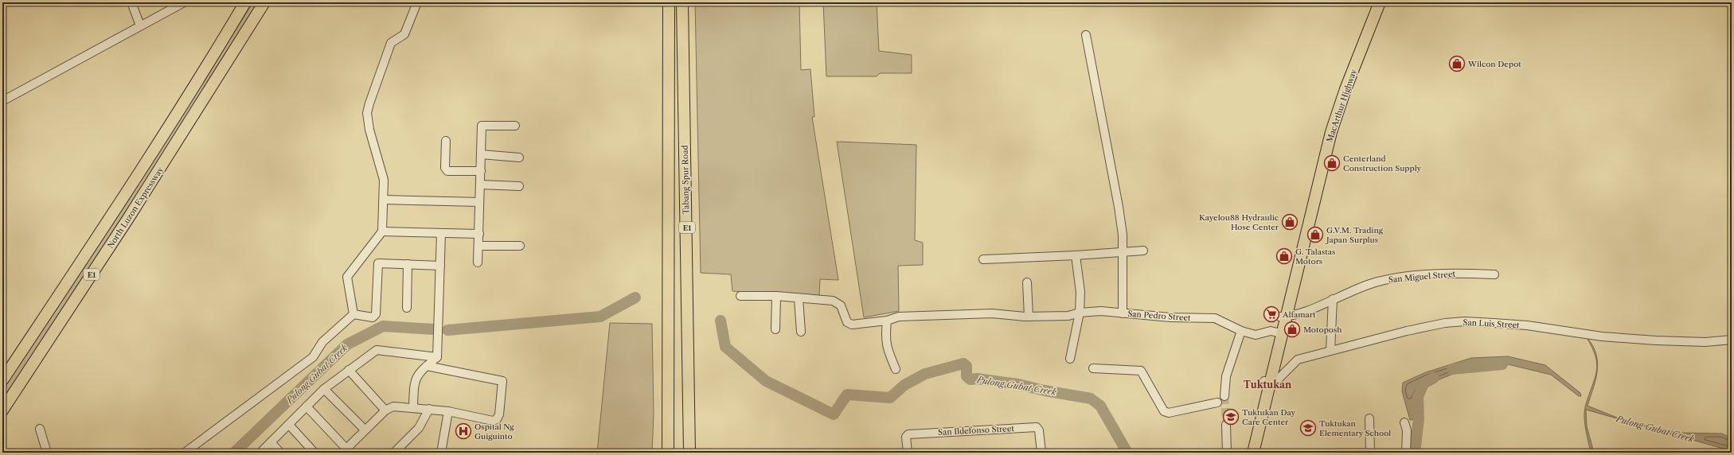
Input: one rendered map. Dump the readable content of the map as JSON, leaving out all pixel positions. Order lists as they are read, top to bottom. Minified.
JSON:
{"streets":{"highway":["MacArthur Highway","Tabang Spur Road","North Luzon Expressway","E1"],"street":["San Miguel Street","San Pedro Street","San Luis Street","San Ildefonso Street"]},"crossings":[["MacArthur Highway","San Miguel Street"],["MacArthur Highway","San Pedro Street"],["MacArthur Highway","San Luis Street"]],"districts":["Tuktukan"],"water":["Pulong Gubat Creek"],"places":{"shop":["Wilcon Depot","Centerland Construction Supply","Kayelou88 Hydraulic Hose Center","G.V.M. Trading Japan Surplus","G. Talastas Motors","Motoposh"],"supermarket":["Alfamart"],"school or university":["Tuktukan Day Care Center","Tuktukan Elementary School"],"hospital":["Ospital Ng Guiguinto"]}}
